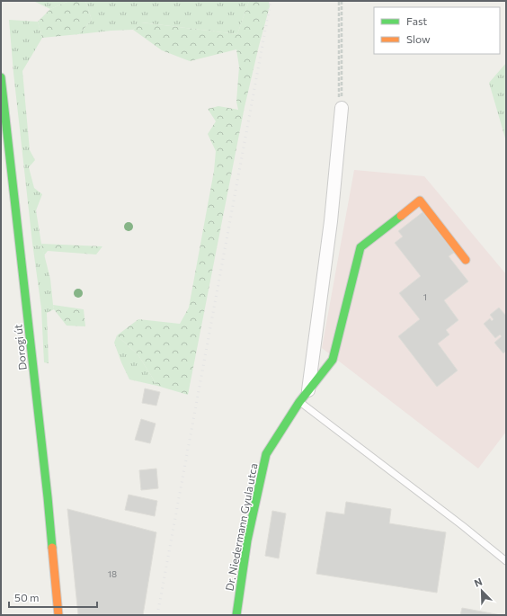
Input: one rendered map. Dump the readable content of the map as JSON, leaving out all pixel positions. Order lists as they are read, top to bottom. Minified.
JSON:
{"streets":{"street":["Dorogi út","Dr. Niedermann Gyula utca"]},"house_numbers":["1","18"],"legend":["Fast","Slow"],"scale_bar":"50 m","north":"top left"}
